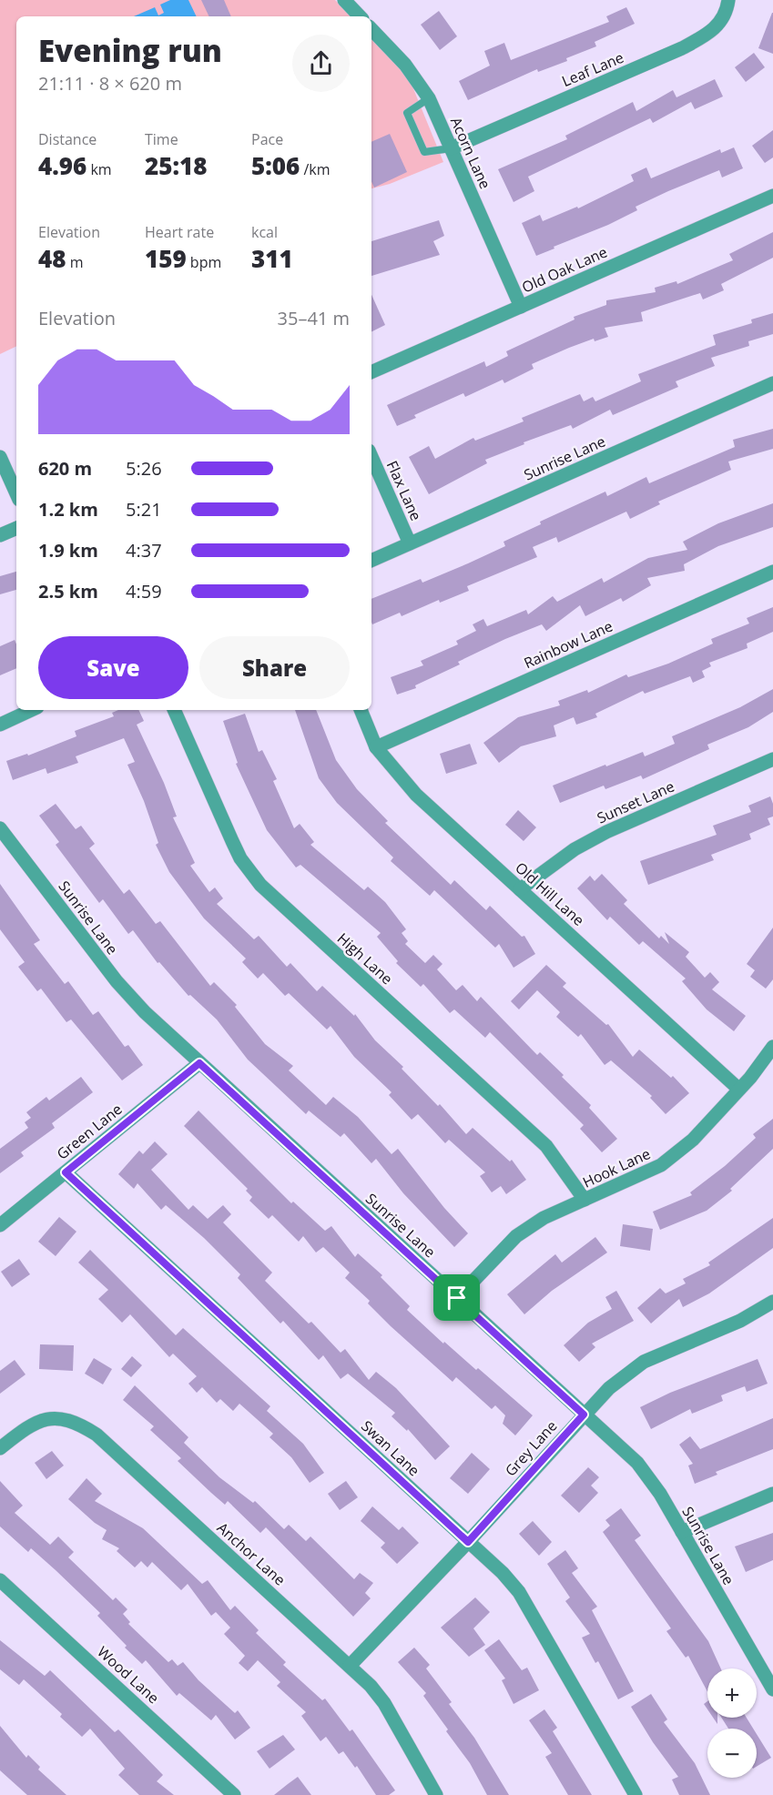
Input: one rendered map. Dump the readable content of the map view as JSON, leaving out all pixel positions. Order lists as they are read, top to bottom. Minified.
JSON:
{"streets":{"street":["Leaf Lane","Acorn Lane","Old Oak Lane","Sunrise Lane","Flax Lane","Rainbow Lane","Sunset Lane","Old Hill Lane","High Lane","Green Lane","Hook Lane","Swan Lane","Grey Lane","Anchor Lane","Wood Lane"]},"crossings":[["Leaf Lane","Acorn Lane"],["Acorn Lane","Old Oak Lane"],["Sunrise Lane","Flax Lane"],["Sunrise Lane","Green Lane"],["Sunrise Lane","Hook Lane"],["Sunrise Lane","Grey Lane"],["Rainbow Lane","Old Hill Lane"],["Sunset Lane","Old Hill Lane"],["Old Hill Lane","Hook Lane"],["High Lane","Hook Lane"],["Green Lane","Swan Lane"],["Swan Lane","Grey Lane"],["Grey Lane","Anchor Lane"]],"page":{"heading":["Evening run","21:11 · 8 × 620 m"],"stats":[["Distance","4.96 km"],["Time","25:18"],["Pace","5:06 /km"],["Elevation","48 m"],["Heart rate","159 bpm"],["kcal","311"]],"chart":["Elevation","35–41 m"],"list":[{"name":"620 m","note":"5:26"},{"name":"1.2 km","note":"5:21"},{"name":"1.9 km","note":"4:37"},{"name":"2.5 km","note":"4:59"}],"buttons":["Save","Share"],"map_buttons":["+","−"]}}
